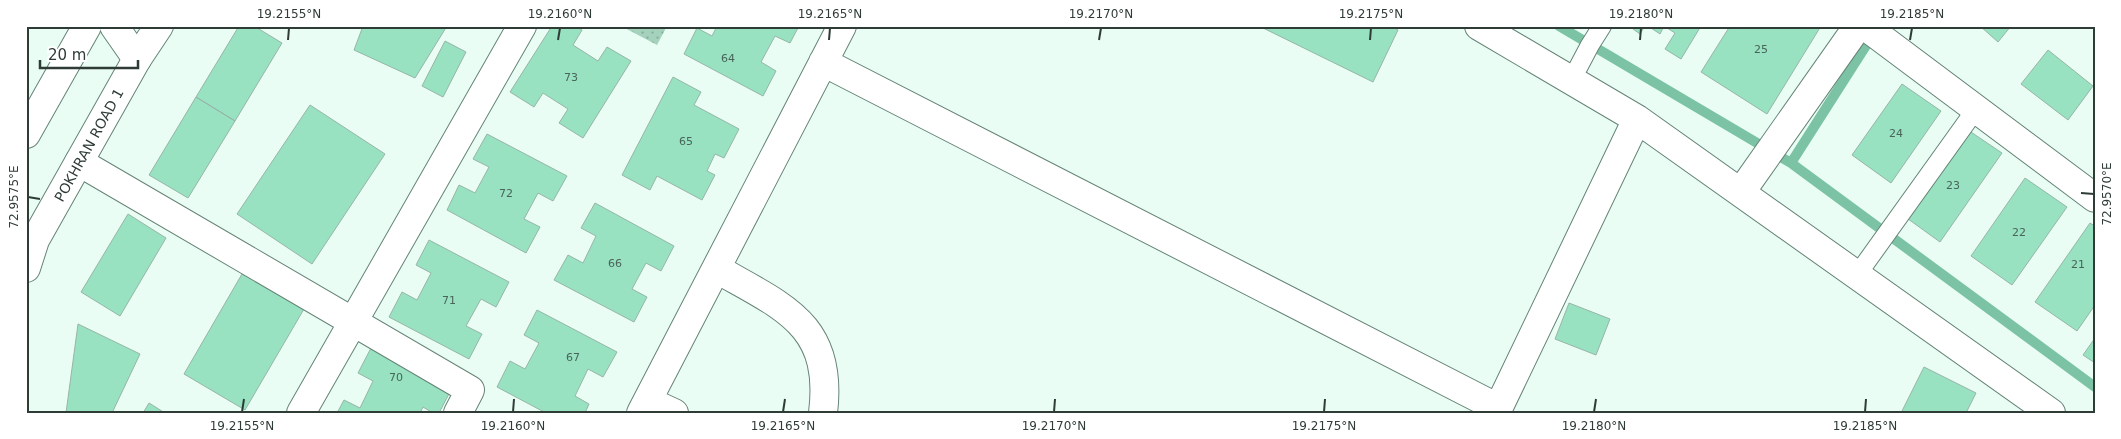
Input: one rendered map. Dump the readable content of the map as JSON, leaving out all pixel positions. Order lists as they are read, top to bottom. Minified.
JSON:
{"streets":{"street":["POKHRAN ROAD 1"]},"house_numbers":["25","64","73","24","65","23","72","22","66","21","71","67","70"],"scale_bar":"20 m","coordinates":["19.2155°N","19.2160°N","19.2165°N","19.2170°N","19.2175°N","19.2180°N","19.2185°N","72.9570°E","72.9575°E"]}
